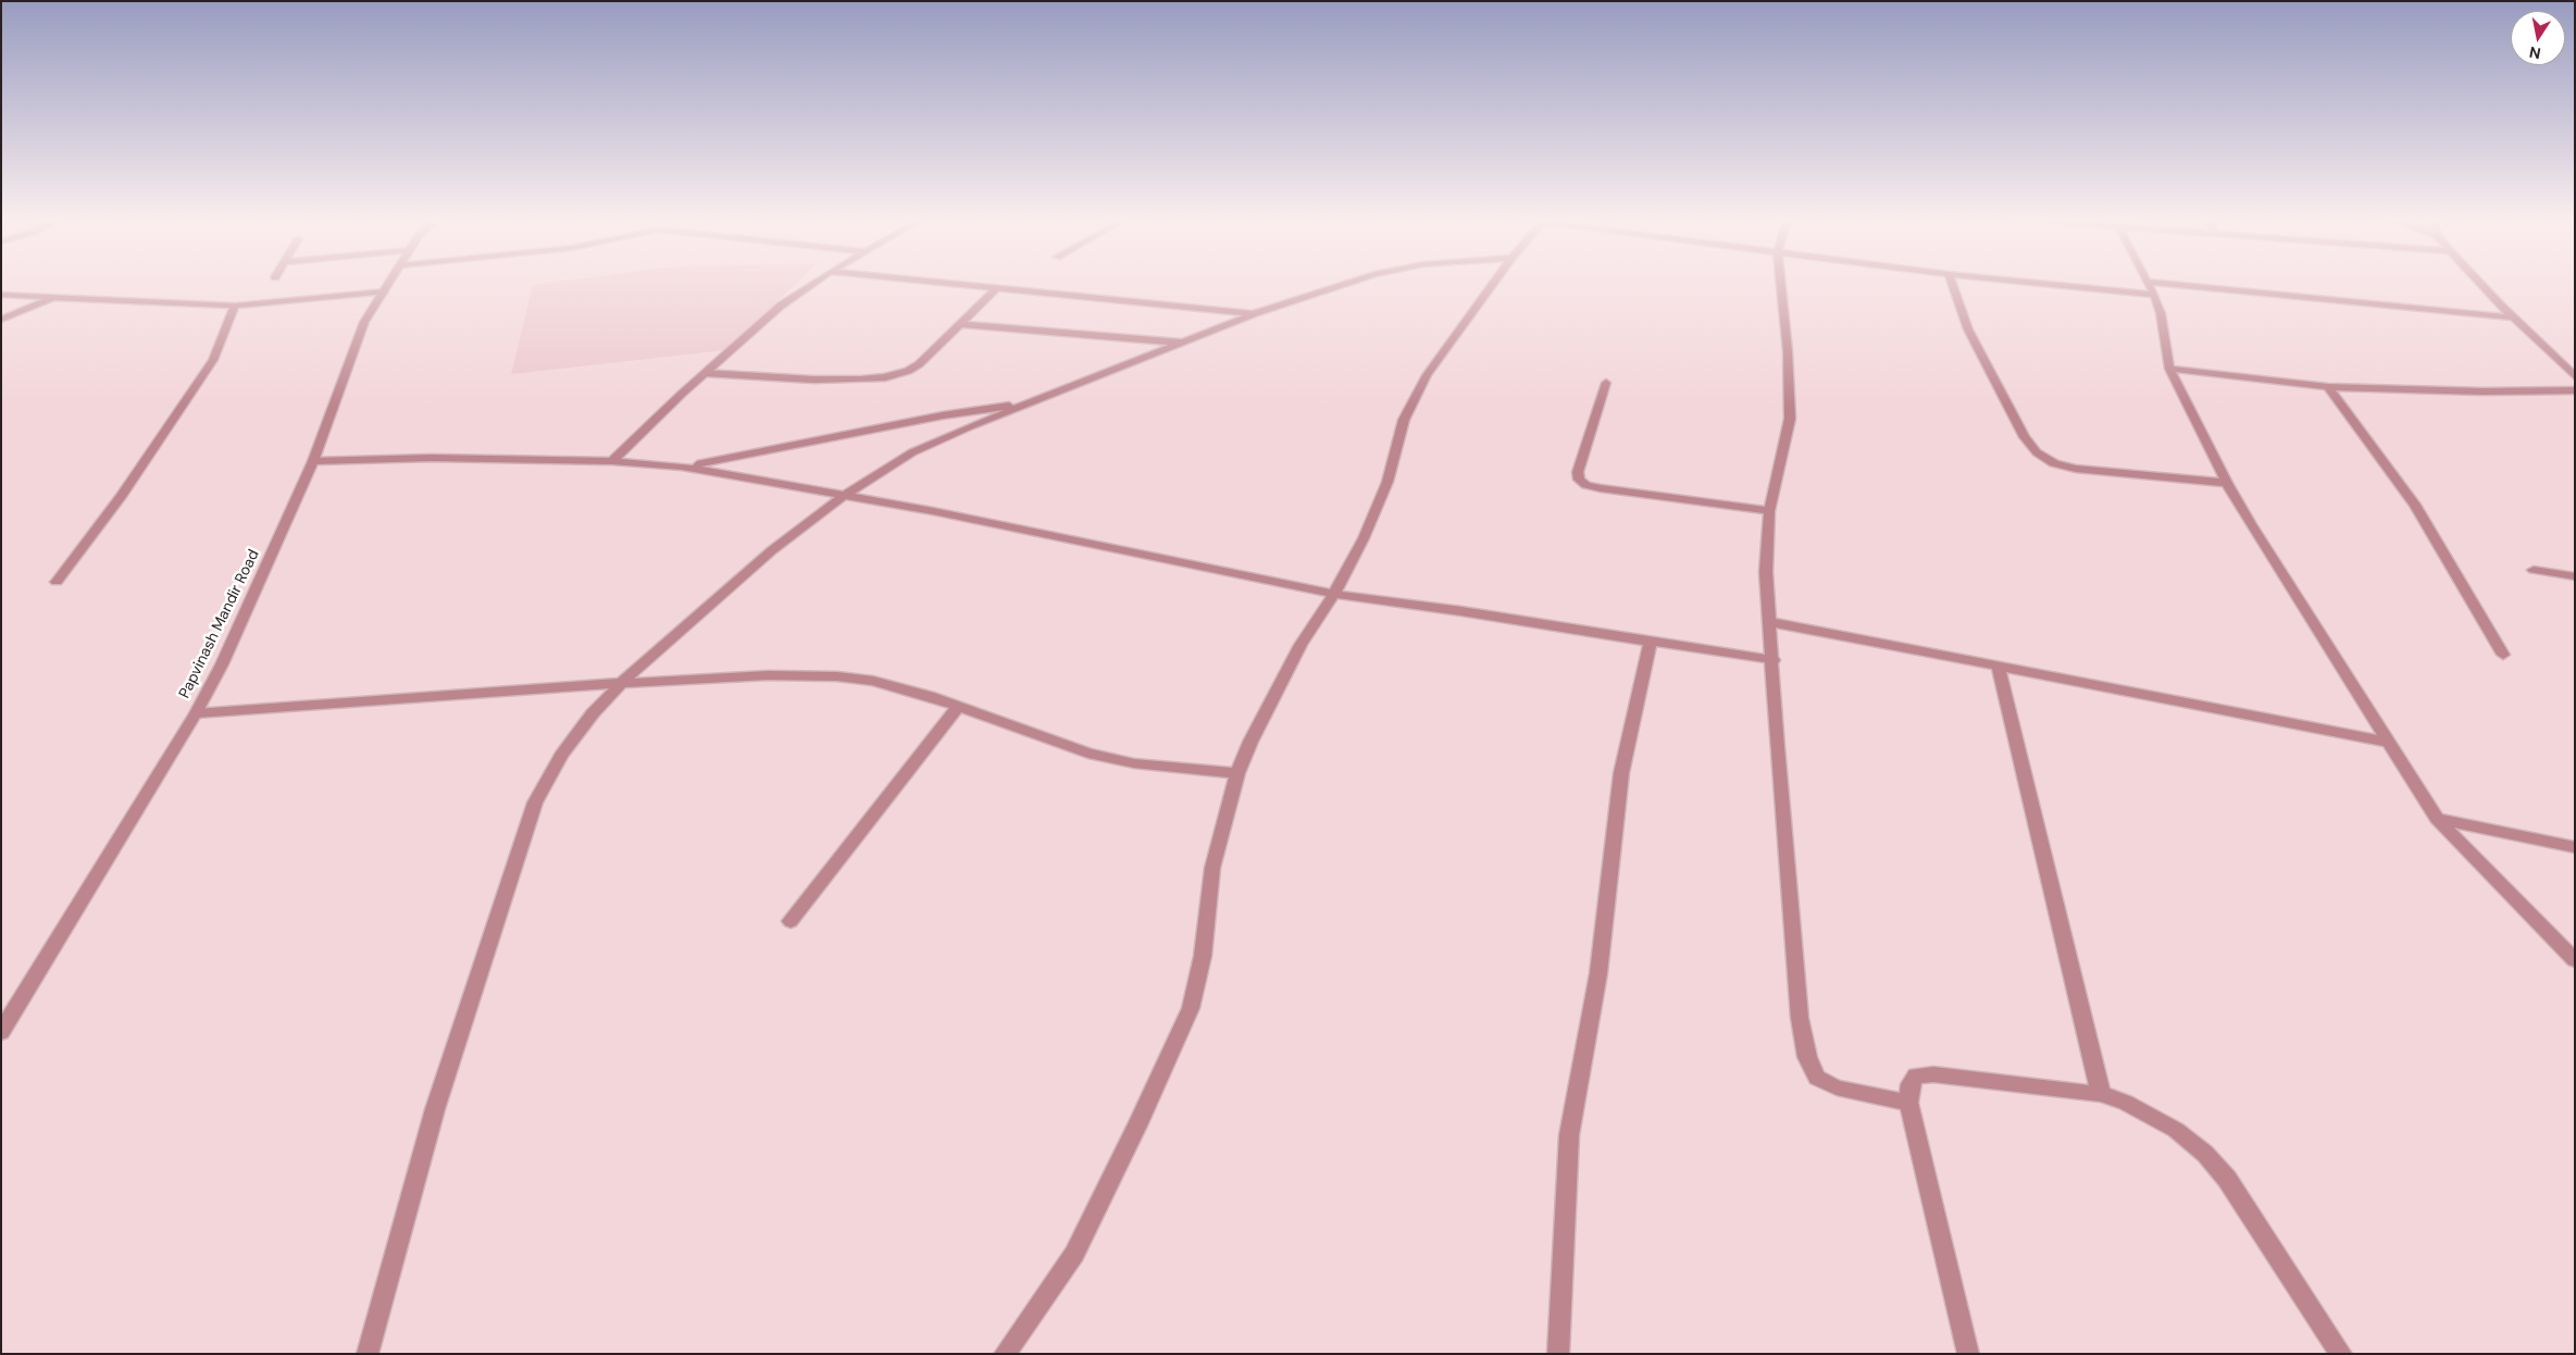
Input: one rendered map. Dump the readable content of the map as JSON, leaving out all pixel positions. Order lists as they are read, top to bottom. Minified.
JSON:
{"streets":{"street":["Papvinash Mandir Road"]},"north":"bottom"}
